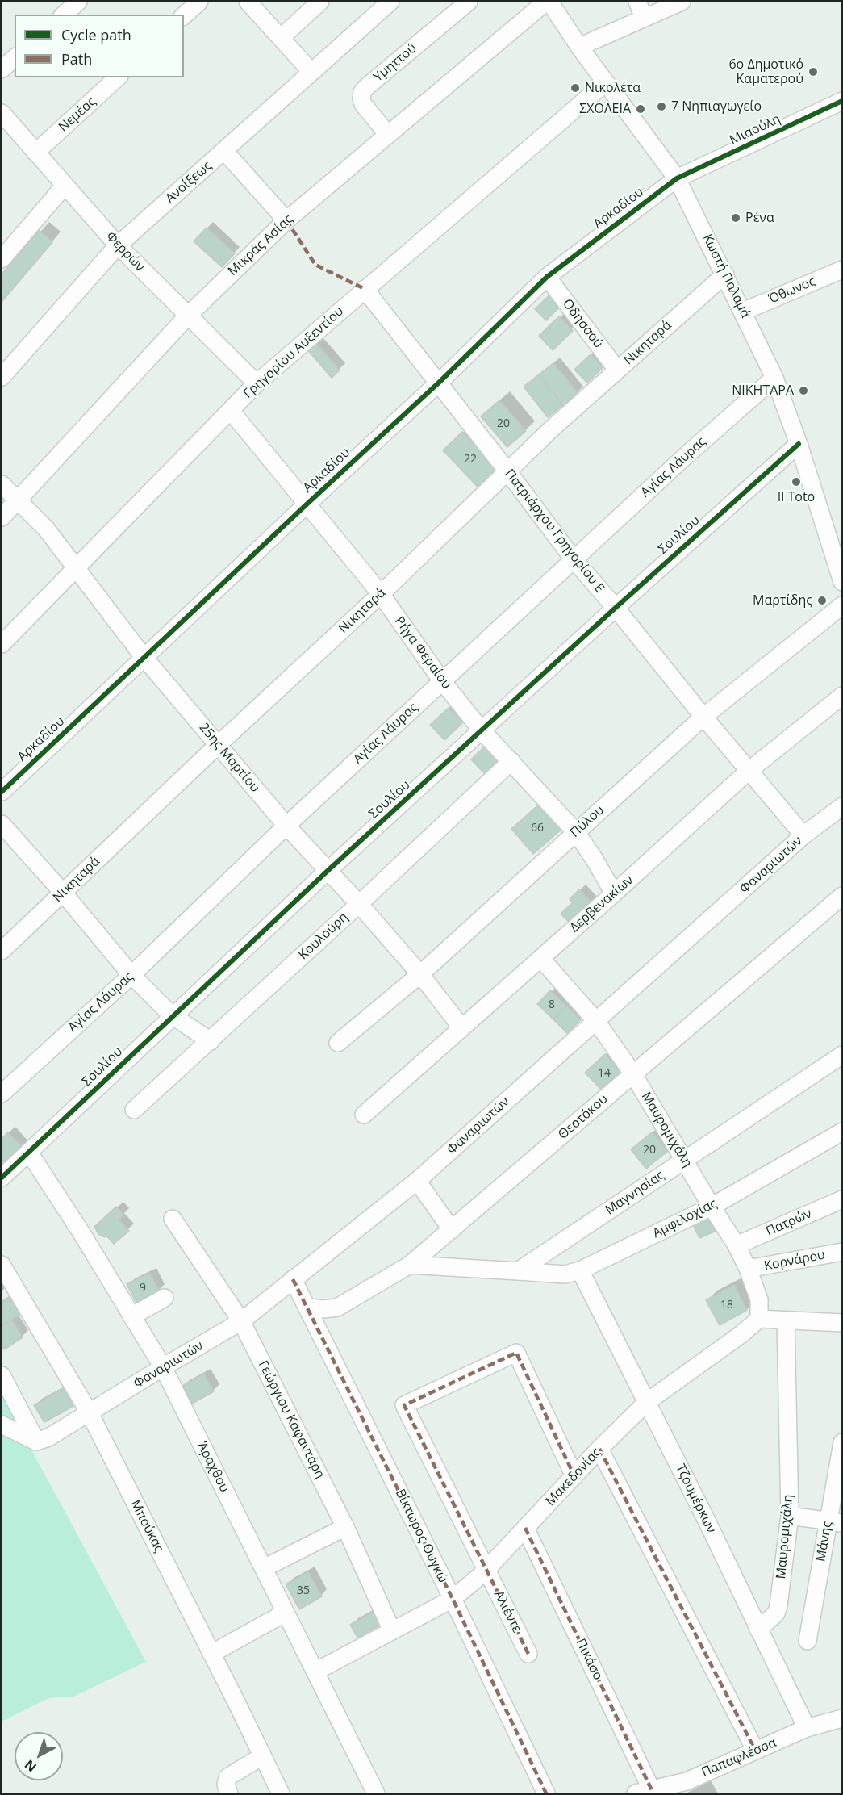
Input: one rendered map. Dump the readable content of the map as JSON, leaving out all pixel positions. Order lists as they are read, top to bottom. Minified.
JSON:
{"streets":{"street":["Υμηττού","Νεμέας","Μιαούλη","Ανοίξεως","Αρκαδίου","Μικράς Ασίας","Φερρών","Κωστή Παλαμά","Όθωνος","Οδησσού","Νικηταρά","Γρηγορίου Αυξεντίου","Αγίας Λάυρας","Πατριάρχου Γρηγορίου Ε","Σουλίου","Ρήγα Φεραίου","25ης Μαρτίου","Πύλου","Φαναριωτών","Δερβενακίων","Κουλούρη","Θεοτόκου","Μαυρομιχάλη","Μαγνησίας","Αμφιλοχίας","Πατρών","Κορνάρου","Γεώργιου Καφαντάρη","Άραχθου","Μακεδονίας","Τζουμέρκων","Μπούκας","Βίκτωρος Ουγκώ","Μάνης","Αλιέντε","Πικάσο","Παπαφλέσσα"]},"crossings":[["Υμηττού","Μικράς Ασίας"],["Νεμέας","Φερρών"],["Μιαούλη","Αρκαδίου"],["Μιαούλη","Κωστή Παλαμά"],["Ανοίξεως","Φερρών"],["Αρκαδίου","Κωστή Παλαμά"],["Αρκαδίου","Οδησσού"],["Αρκαδίου","Πατριάρχου Γρηγορίου Ε"],["Αρκαδίου","Ρήγα Φεραίου"],["Αρκαδίου","25ης Μαρτίου"],["Μικράς Ασίας","Φερρών"],["Μικράς Ασίας","Κωστή Παλαμά"],["Μικράς Ασίας","25ης Μαρτίου"],["Φερρών","Γρηγορίου Αυξεντίου"],["Κωστή Παλαμά","Όθωνος"],["Κωστή Παλαμά","Νικηταρά"],["Κωστή Παλαμά","Γρηγορίου Αυξεντίου"],["Κωστή Παλαμά","Αγίας Λάυρας"],["Κωστή Παλαμά","Σουλίου"],["Οδησσού","Νικηταρά"],["Νικηταρά","Πατριάρχου Γρηγορίου Ε"],["Νικηταρά","Ρήγα Φεραίου"],["Νικηταρά","25ης Μαρτίου"],["Γρηγορίου Αυξεντίου","Πατριάρχου Γρηγορίου Ε"],["Γρηγορίου Αυξεντίου","Ρήγα Φεραίου"],["Γρηγορίου Αυξεντίου","25ης Μαρτίου"],["Αγίας Λάυρας","Πατριάρχου Γρηγορίου Ε"],["Αγίας Λάυρας","Ρήγα Φεραίου"],["Αγίας Λάυρας","25ης Μαρτίου"],["Πατριάρχου Γρηγορίου Ε","Σουλίου"],["Πατριάρχου Γρηγορίου Ε","Πύλου"],["Πατριάρχου Γρηγορίου Ε","Φαναριωτών"],["Πατριάρχου Γρηγορίου Ε","Δερβενακίων"],["Σουλίου","Ρήγα Φεραίου"],["Σουλίου","25ης Μαρτίου"],["Σουλίου","Άραχθου"],["Ρήγα Φεραίου","Πύλου"],["Ρήγα Φεραίου","Δερβενακίων"],["Ρήγα Φεραίου","Κουλούρη"],["25ης Μαρτίου","Πύλου"],["25ης Μαρτίου","Δερβενακίων"],["25ης Μαρτίου","Κουλούρη"],["Φαναριωτών","Μαυρομιχάλη"],["Φαναριωτών","Γεώργιου Καφαντάρη"],["Φαναριωτών","Άραχθου"],["Φαναριωτών","Μπούκας"],["Φαναριωτών","Βίκτωρος Ουγκώ"],["Δερβενακίων","Μαυρομιχάλη"],["Θεοτόκου","Μαυρομιχάλη"],["Θεοτόκου","Βίκτωρος Ουγκώ"],["Μαυρομιχάλη","Μαγνησίας"],["Μαυρομιχάλη","Αμφιλοχίας"],["Μαυρομιχάλη","Πατρών"],["Μαυρομιχάλη","Κορνάρου"],["Μαυρομιχάλη","Μακεδονίας"],["Μαυρομιχάλη","Τζουμέρκων"],["Μαγνησίας","Αμφιλοχίας"],["Αμφιλοχίας","Τζουμέρκων"],["Γεώργιου Καφαντάρη","Μακεδονίας"],["Άραχθου","Μακεδονίας"],["Μακεδονίας","Τζουμέρκων"],["Μακεδονίας","Βίκτωρος Ουγκώ"],["Μακεδονίας","Αλιέντε"],["Μακεδονίας","Πικάσο"],["Τζουμέρκων","Παπαφλέσσα"],["Πικάσο","Παπαφλέσσα"]],"places":["6ο Δημοτικό Καματερού","Νικολέτα","7 Νηπιαγωγείο","ΣΧΟΛΕΙΑ","Ρένα","ΝΙΚΗΤΑΡΑ","Il Toto","Μαρτίδης"],"house_numbers":["20","22","66","8","14","20","9","18","35"],"legend":["Cycle path","Path"],"north":"bottom left"}
